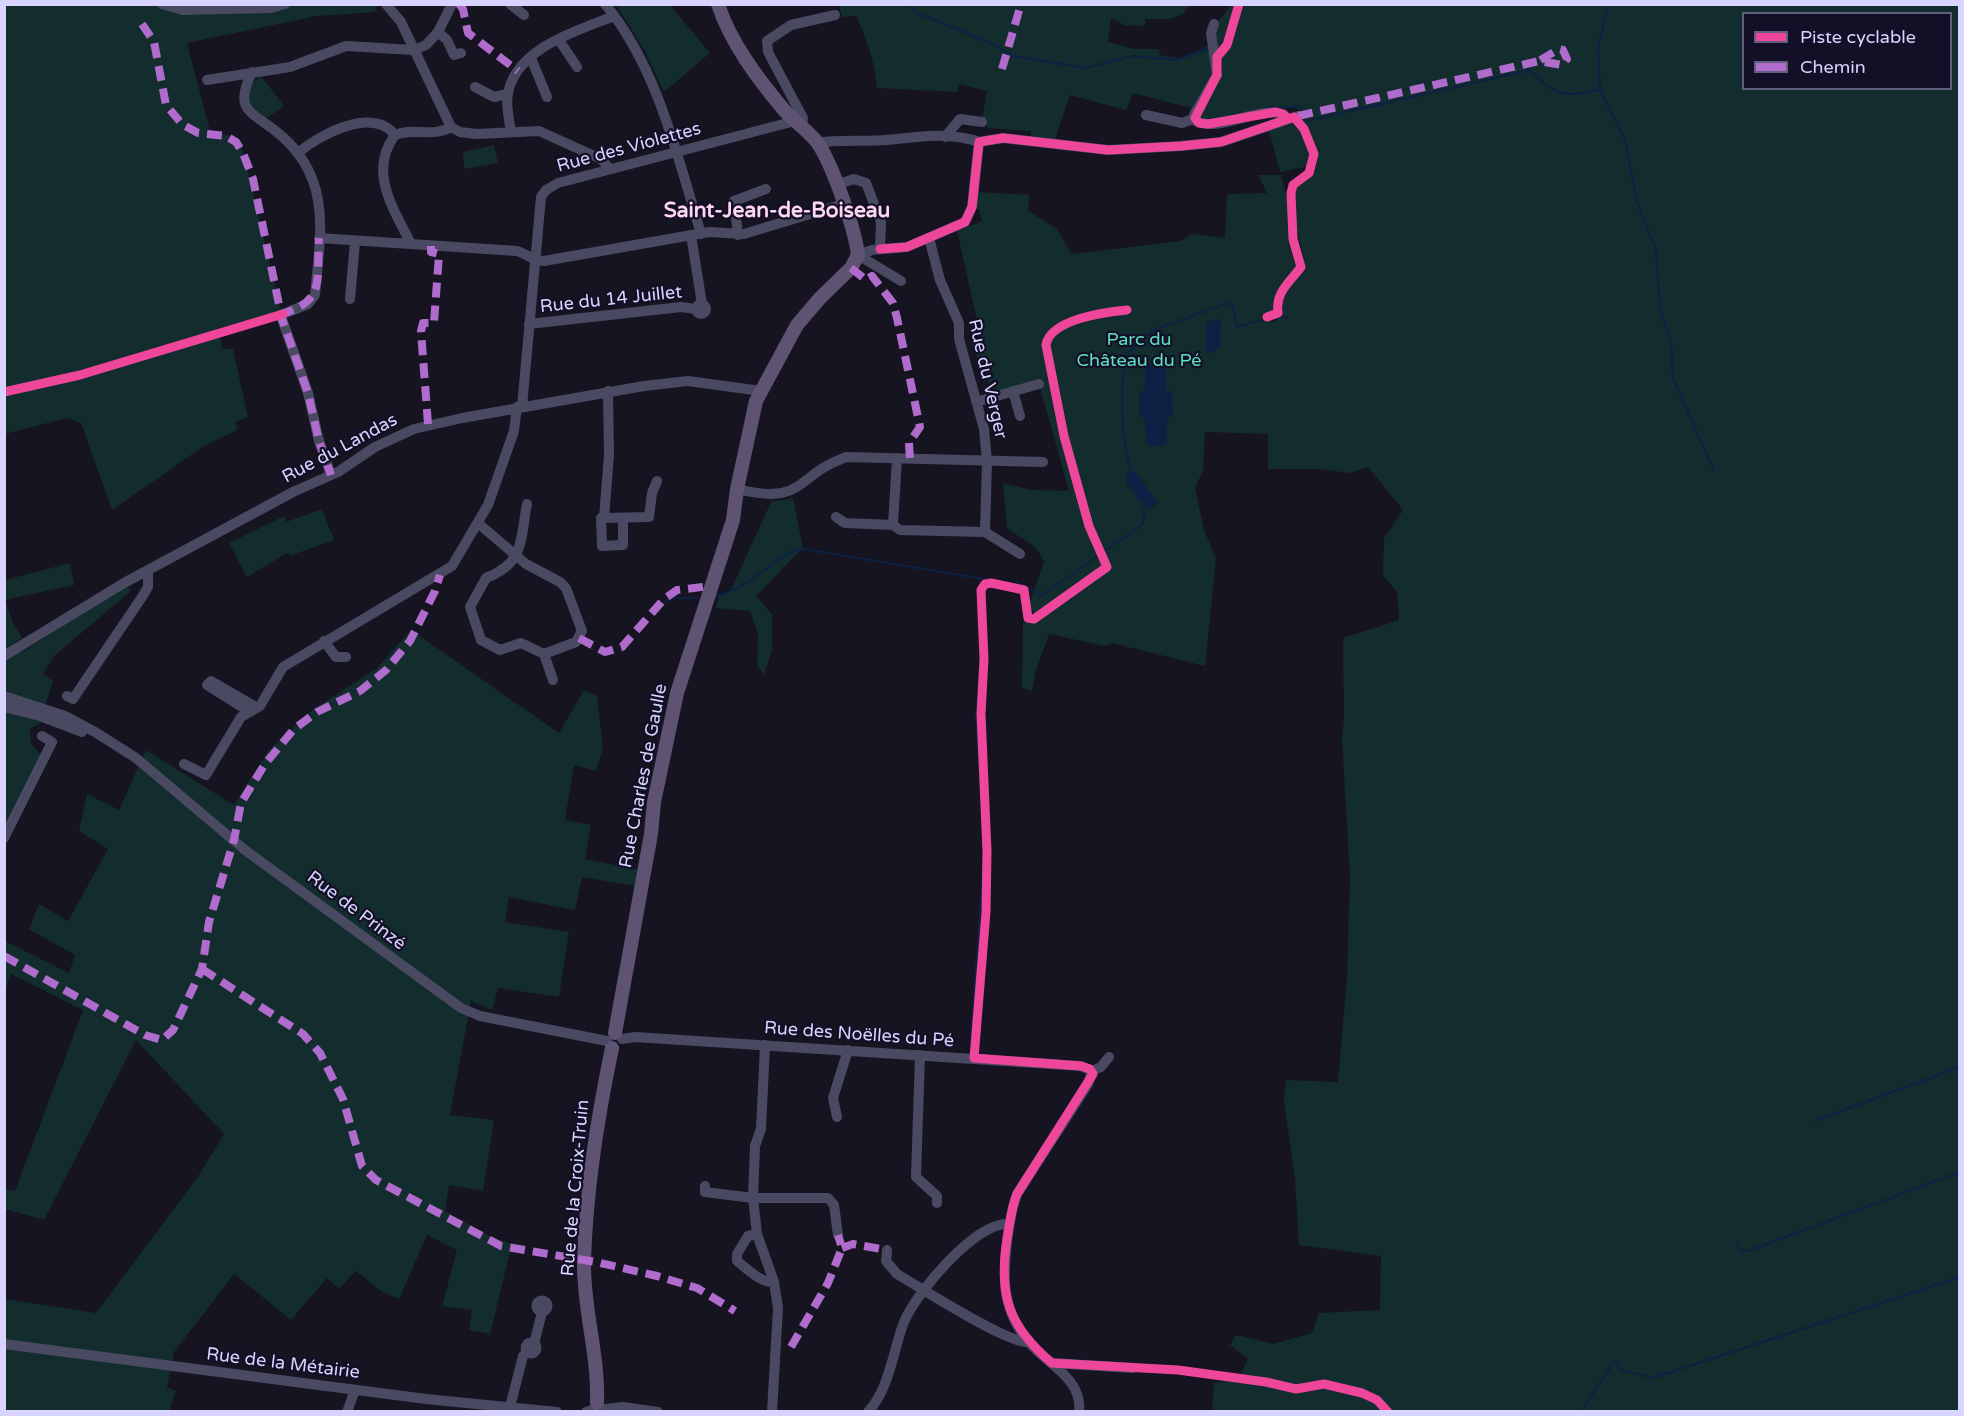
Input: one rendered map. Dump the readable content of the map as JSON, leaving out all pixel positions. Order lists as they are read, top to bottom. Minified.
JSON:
{"streets":{"main road":["Rue Charles de Gaulle","Rue de la Croix-Truin"],"street":["Rue des Violettes","Rue du 14 Juillet","Rue du Verger","Rue du Landas","Rue de Prinzé","Rue des Noëlles du Pé","Rue de la Métairie"]},"crossings":[["Rue des Violettes","Rue du 14 Juillet"],["Rue des Violettes","Rue du Landas"],["Rue du Landas","Rue Charles de Gaulle"],["Rue Charles de Gaulle","Rue de Prinzé"],["Rue Charles de Gaulle","Rue des Noëlles du Pé"],["Rue Charles de Gaulle","Rue de la Croix-Truin"],["Rue de Prinzé","Rue des Noëlles du Pé"],["Rue de Prinzé","Rue de la Croix-Truin"],["Rue des Noëlles du Pé","Rue de la Croix-Truin"]],"districts":["Saint-Jean-de-Boiseau"],"parks":["Parc du Château du Pé"],"legend":["Piste cyclable","Chemin"]}
